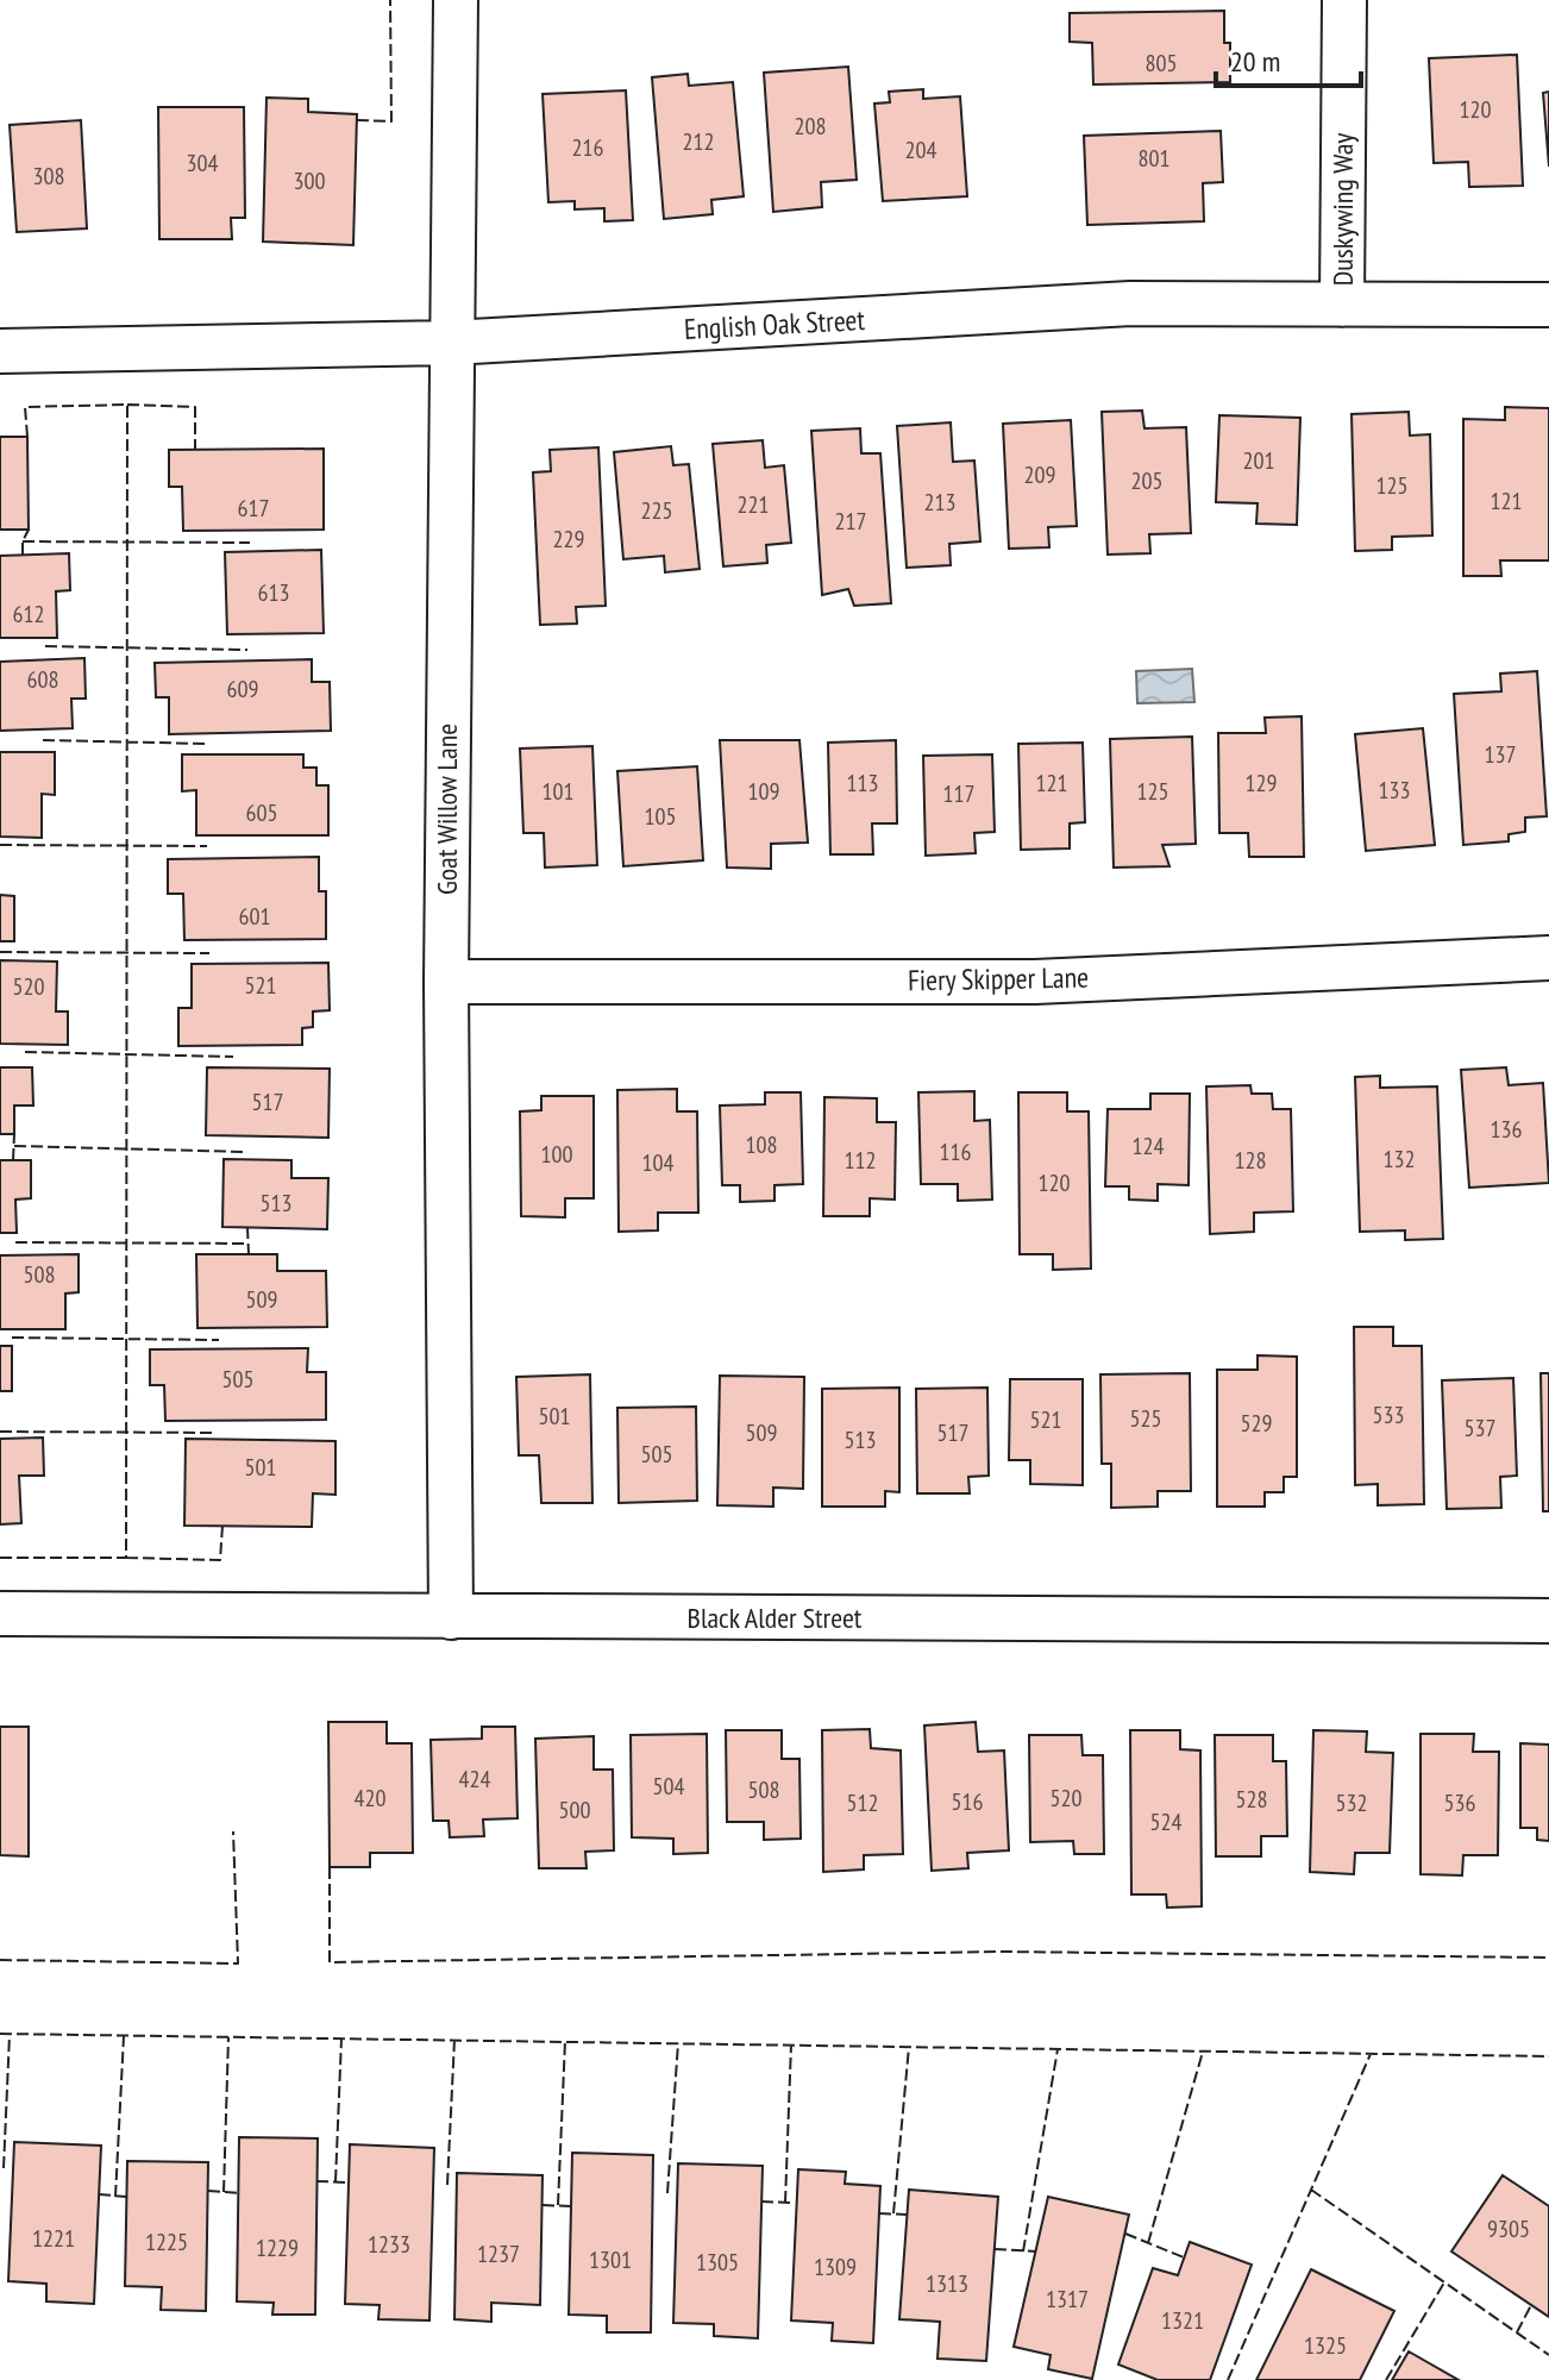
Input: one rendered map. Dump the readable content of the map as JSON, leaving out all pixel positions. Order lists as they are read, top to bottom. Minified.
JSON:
{"streets":{"street":["Duskywing Way","English Oak Street","Goat Willow Lane","Fiery Skipper Lane","Black Alder Street"]},"crossings":[["Duskywing Way","English Oak Street"],["English Oak Street","Goat Willow Lane"],["Goat Willow Lane","Fiery Skipper Lane"],["Goat Willow Lane","Black Alder Street"]],"house_numbers":["805","120","208","212","216","204","801","304","308","300","201","209","205","125","121","213","221","617","225","217","229","613","612","608","609","137","113","121","129","133","101","109","125","117","605","105","601","521","520","517","136","108","124","116","100","132","112","128","104","120","513","508","509","505","533","501","525","521","529","537","509","517","513","505","501","424","504","508","420","520","528","516","512","532","536","500","524","9305","1221","1225","1233","1229","1237","1301","1305","1309","1313","1317","1321","1325"],"scale_bar":"20 m"}
